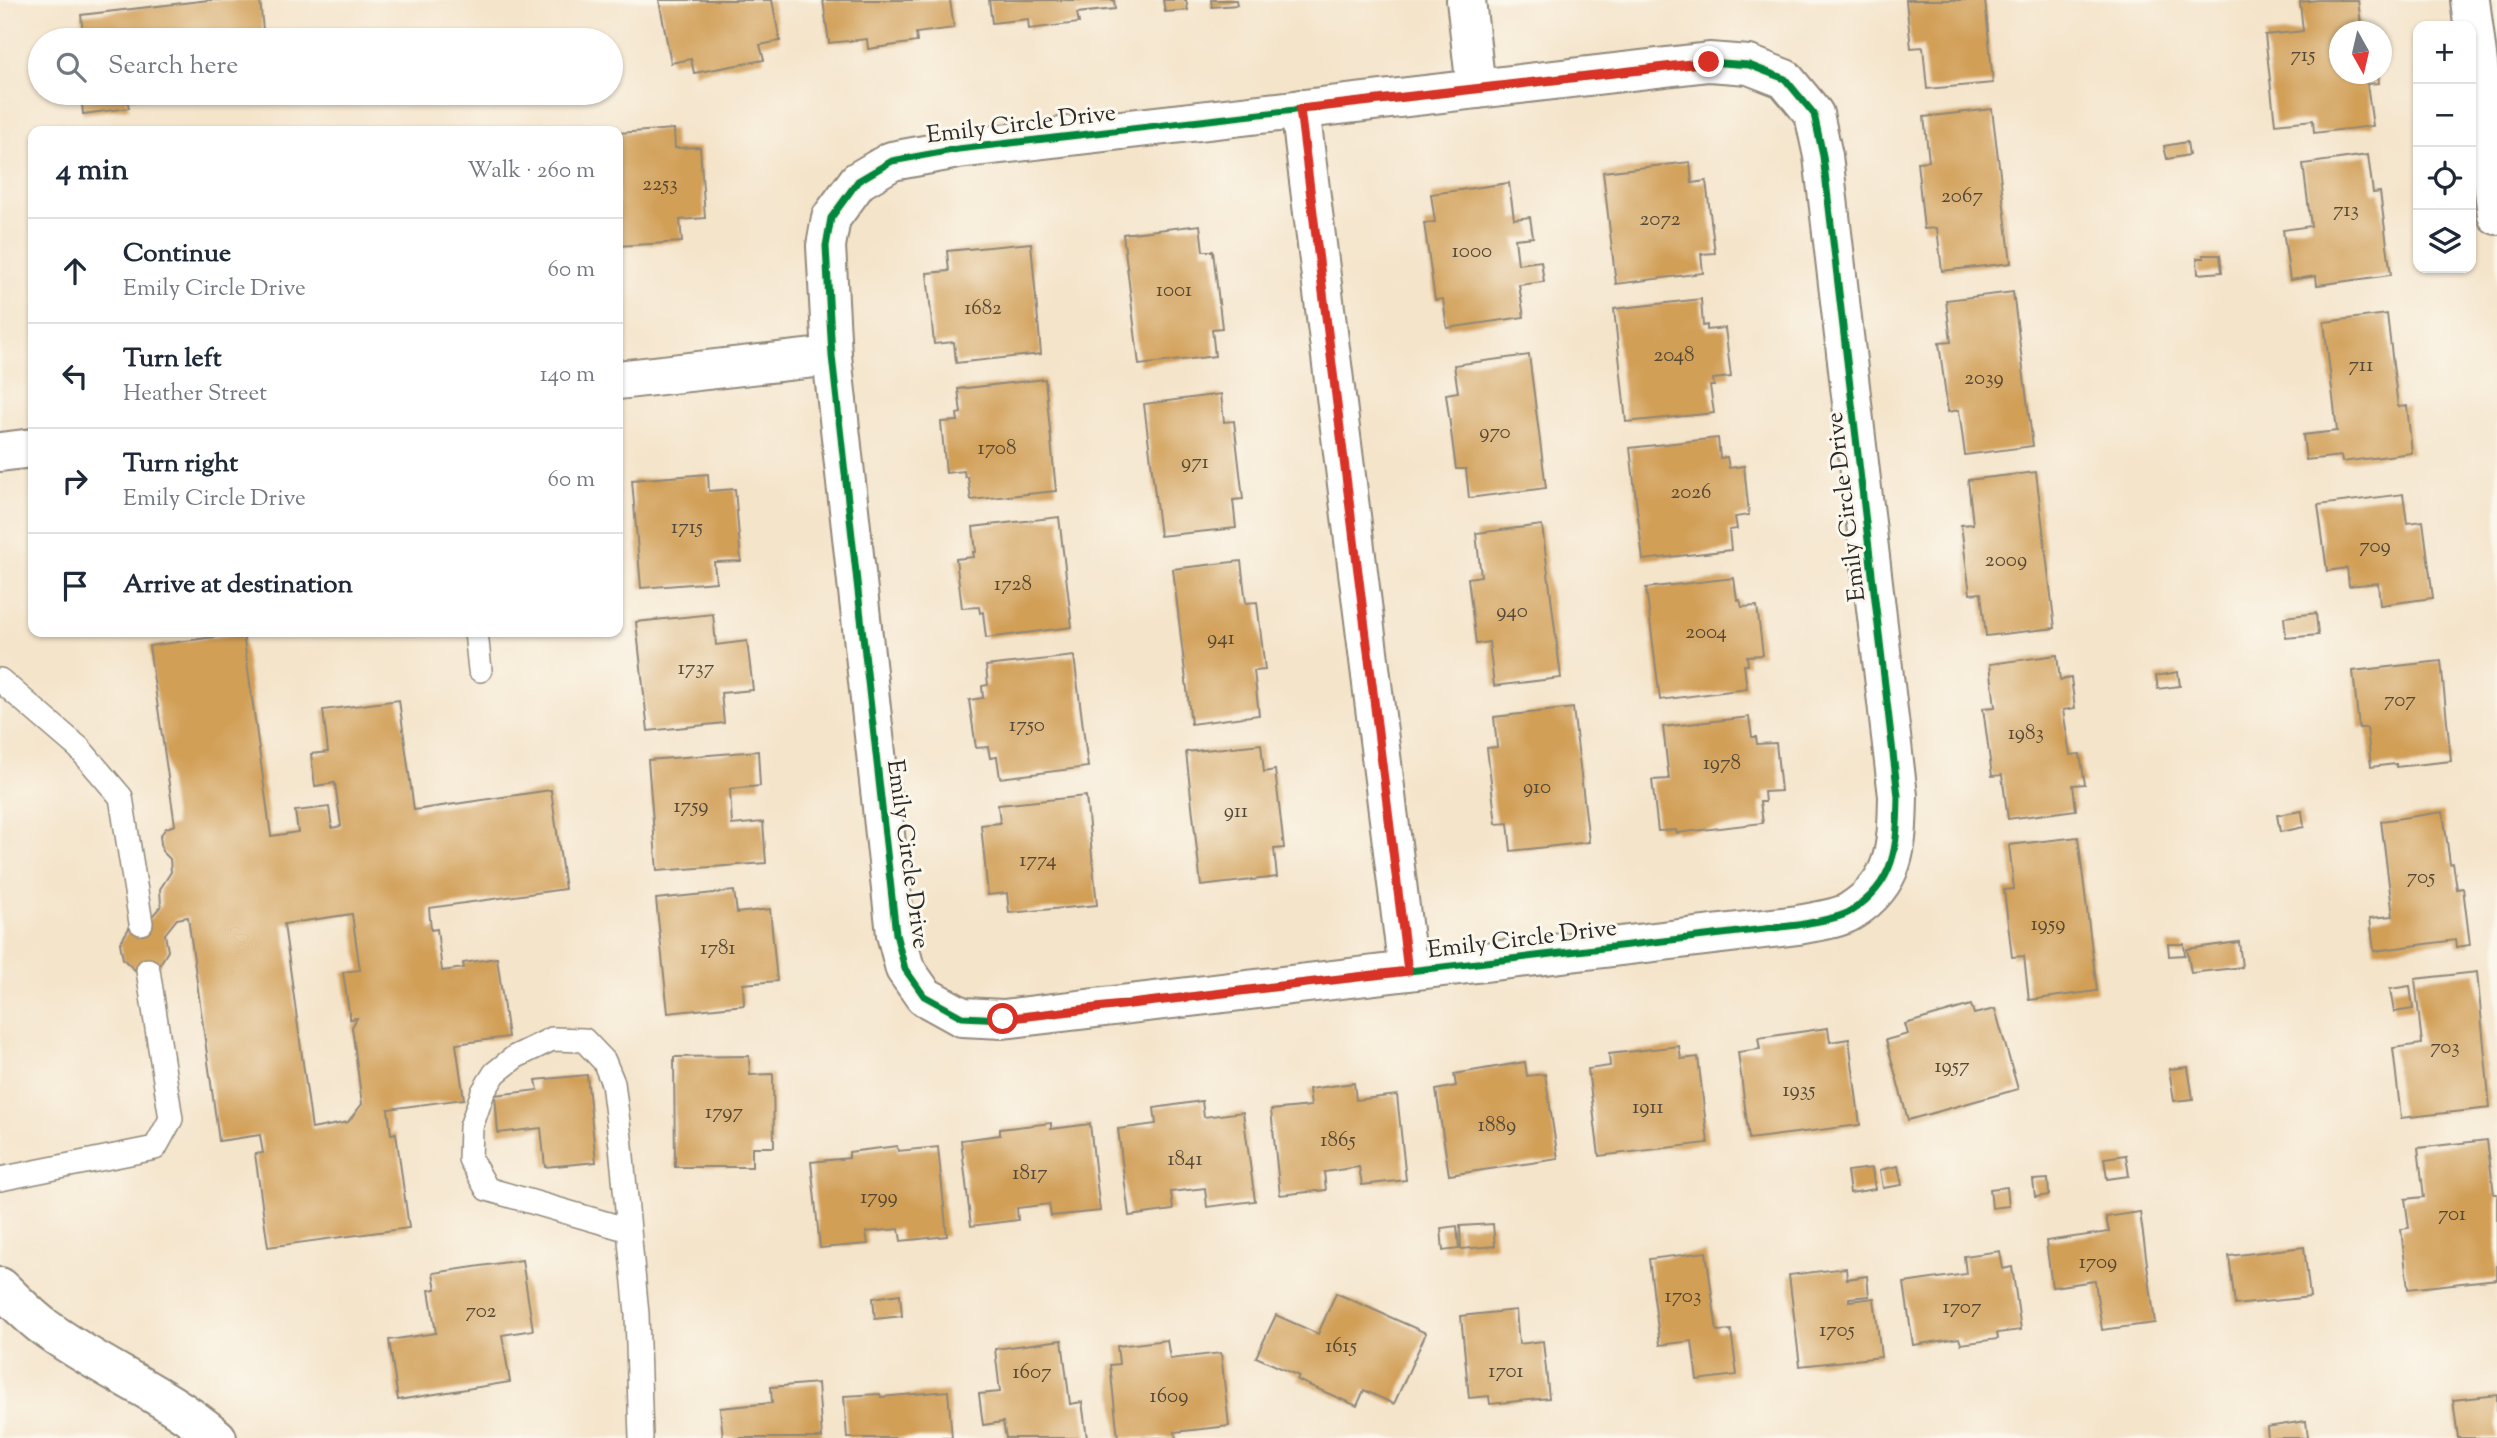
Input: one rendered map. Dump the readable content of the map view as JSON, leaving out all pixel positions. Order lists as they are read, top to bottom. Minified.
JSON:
{"streets":{"street":["Emily Circle Drive"]},"house_numbers":["715","2253","2067","713","2072","1000","1001","1682","2048","711","2039","970","1708","971","2026","1715","709","2009","1728","940","2004","941","1737","707","1750","1983","1978","910","1759","911","1774","705","1959","1781","703","1957","1935","1911","1797","1889","1865","1841","1817","1799","701","1709","1703","1707","702","1705","1615","1701","1607","1609"],"north":"bottom","page":{"map_buttons":["+","−"],"search":"Search here","heading":["4 min","Walk · 260 m"],"list":[["Continue","Emily Circle Drive","60 m"],["Turn left","Heather Street","140 m"],["Turn right","Emily Circle Drive","60 m"],"Arrive at destination"]}}
